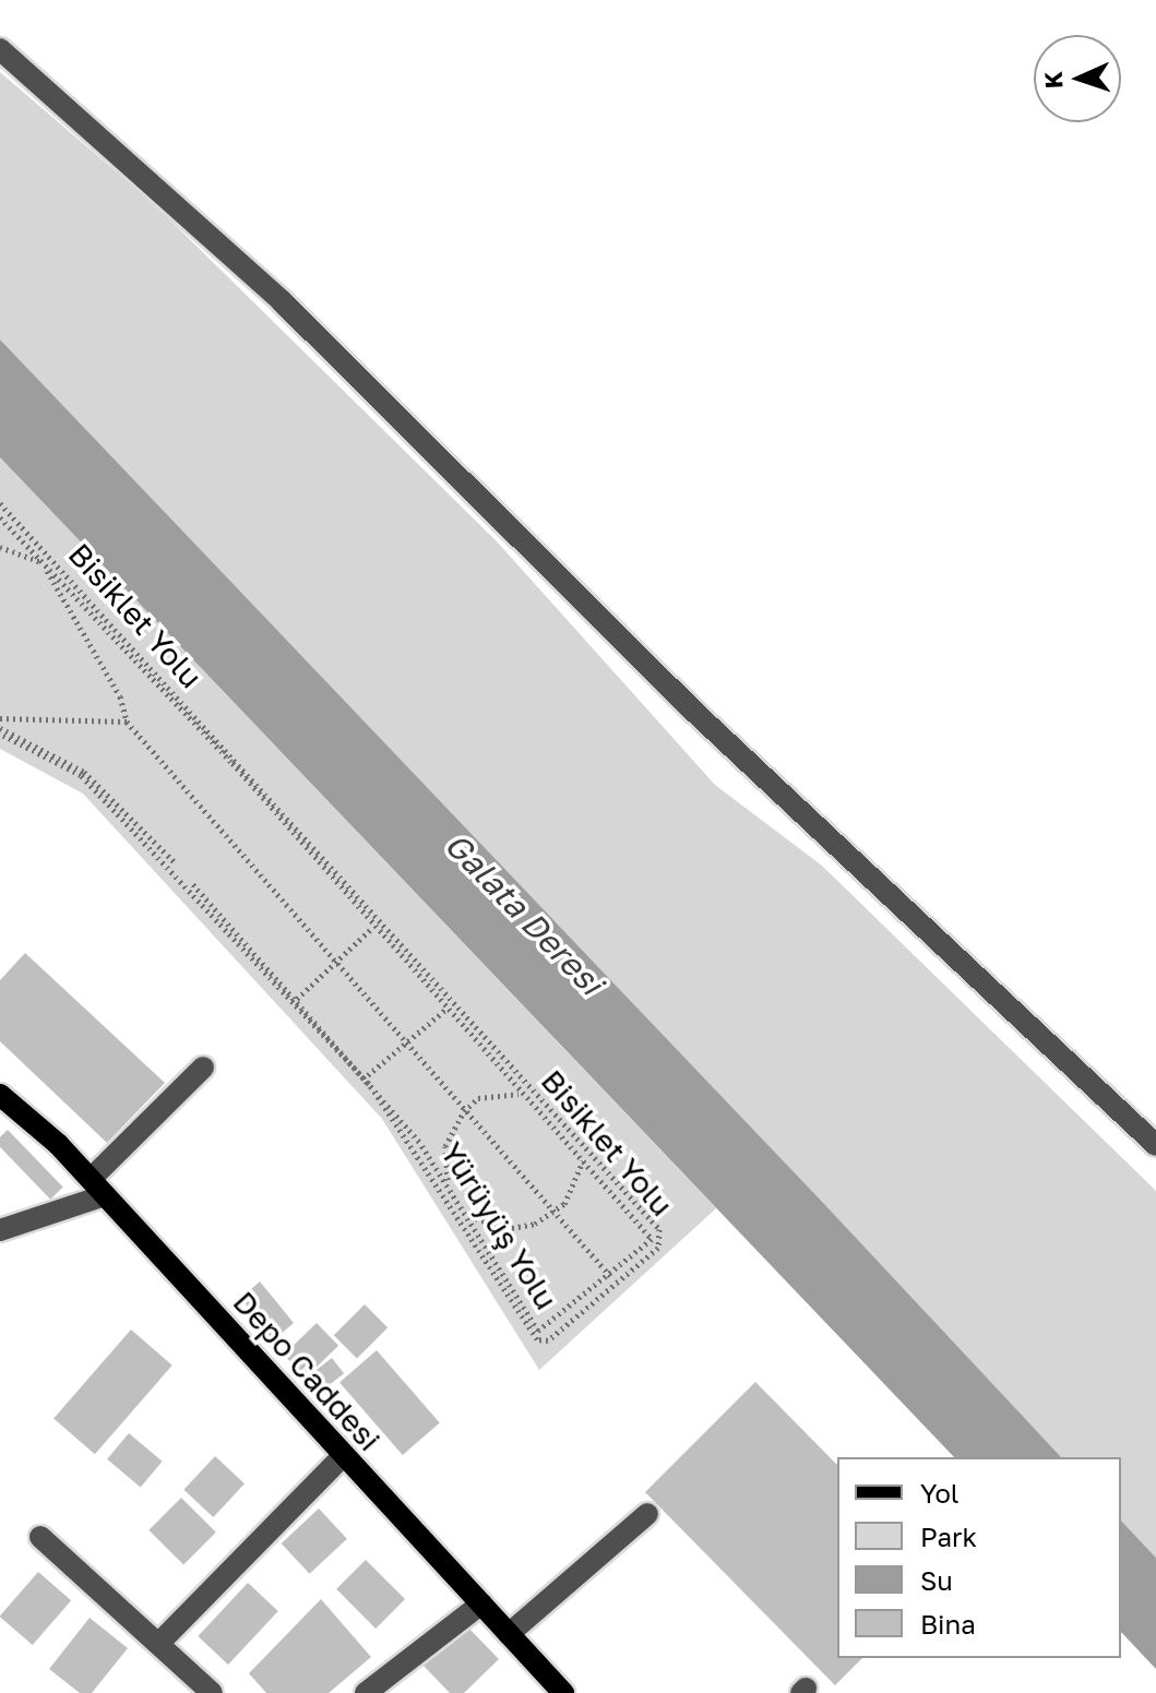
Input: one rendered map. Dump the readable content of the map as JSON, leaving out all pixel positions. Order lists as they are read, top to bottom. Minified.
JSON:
{"streets":{"main road":["Depo Caddesi"],"path":["Bisiklet Yolu","Yürüyüş Yolu"]},"crossings":[["Bisiklet Yolu","Yürüyüş Yolu"]],"water":["Galata Deresi"],"legend":["Yol","Park","Su","Bina"],"north":"left"}
